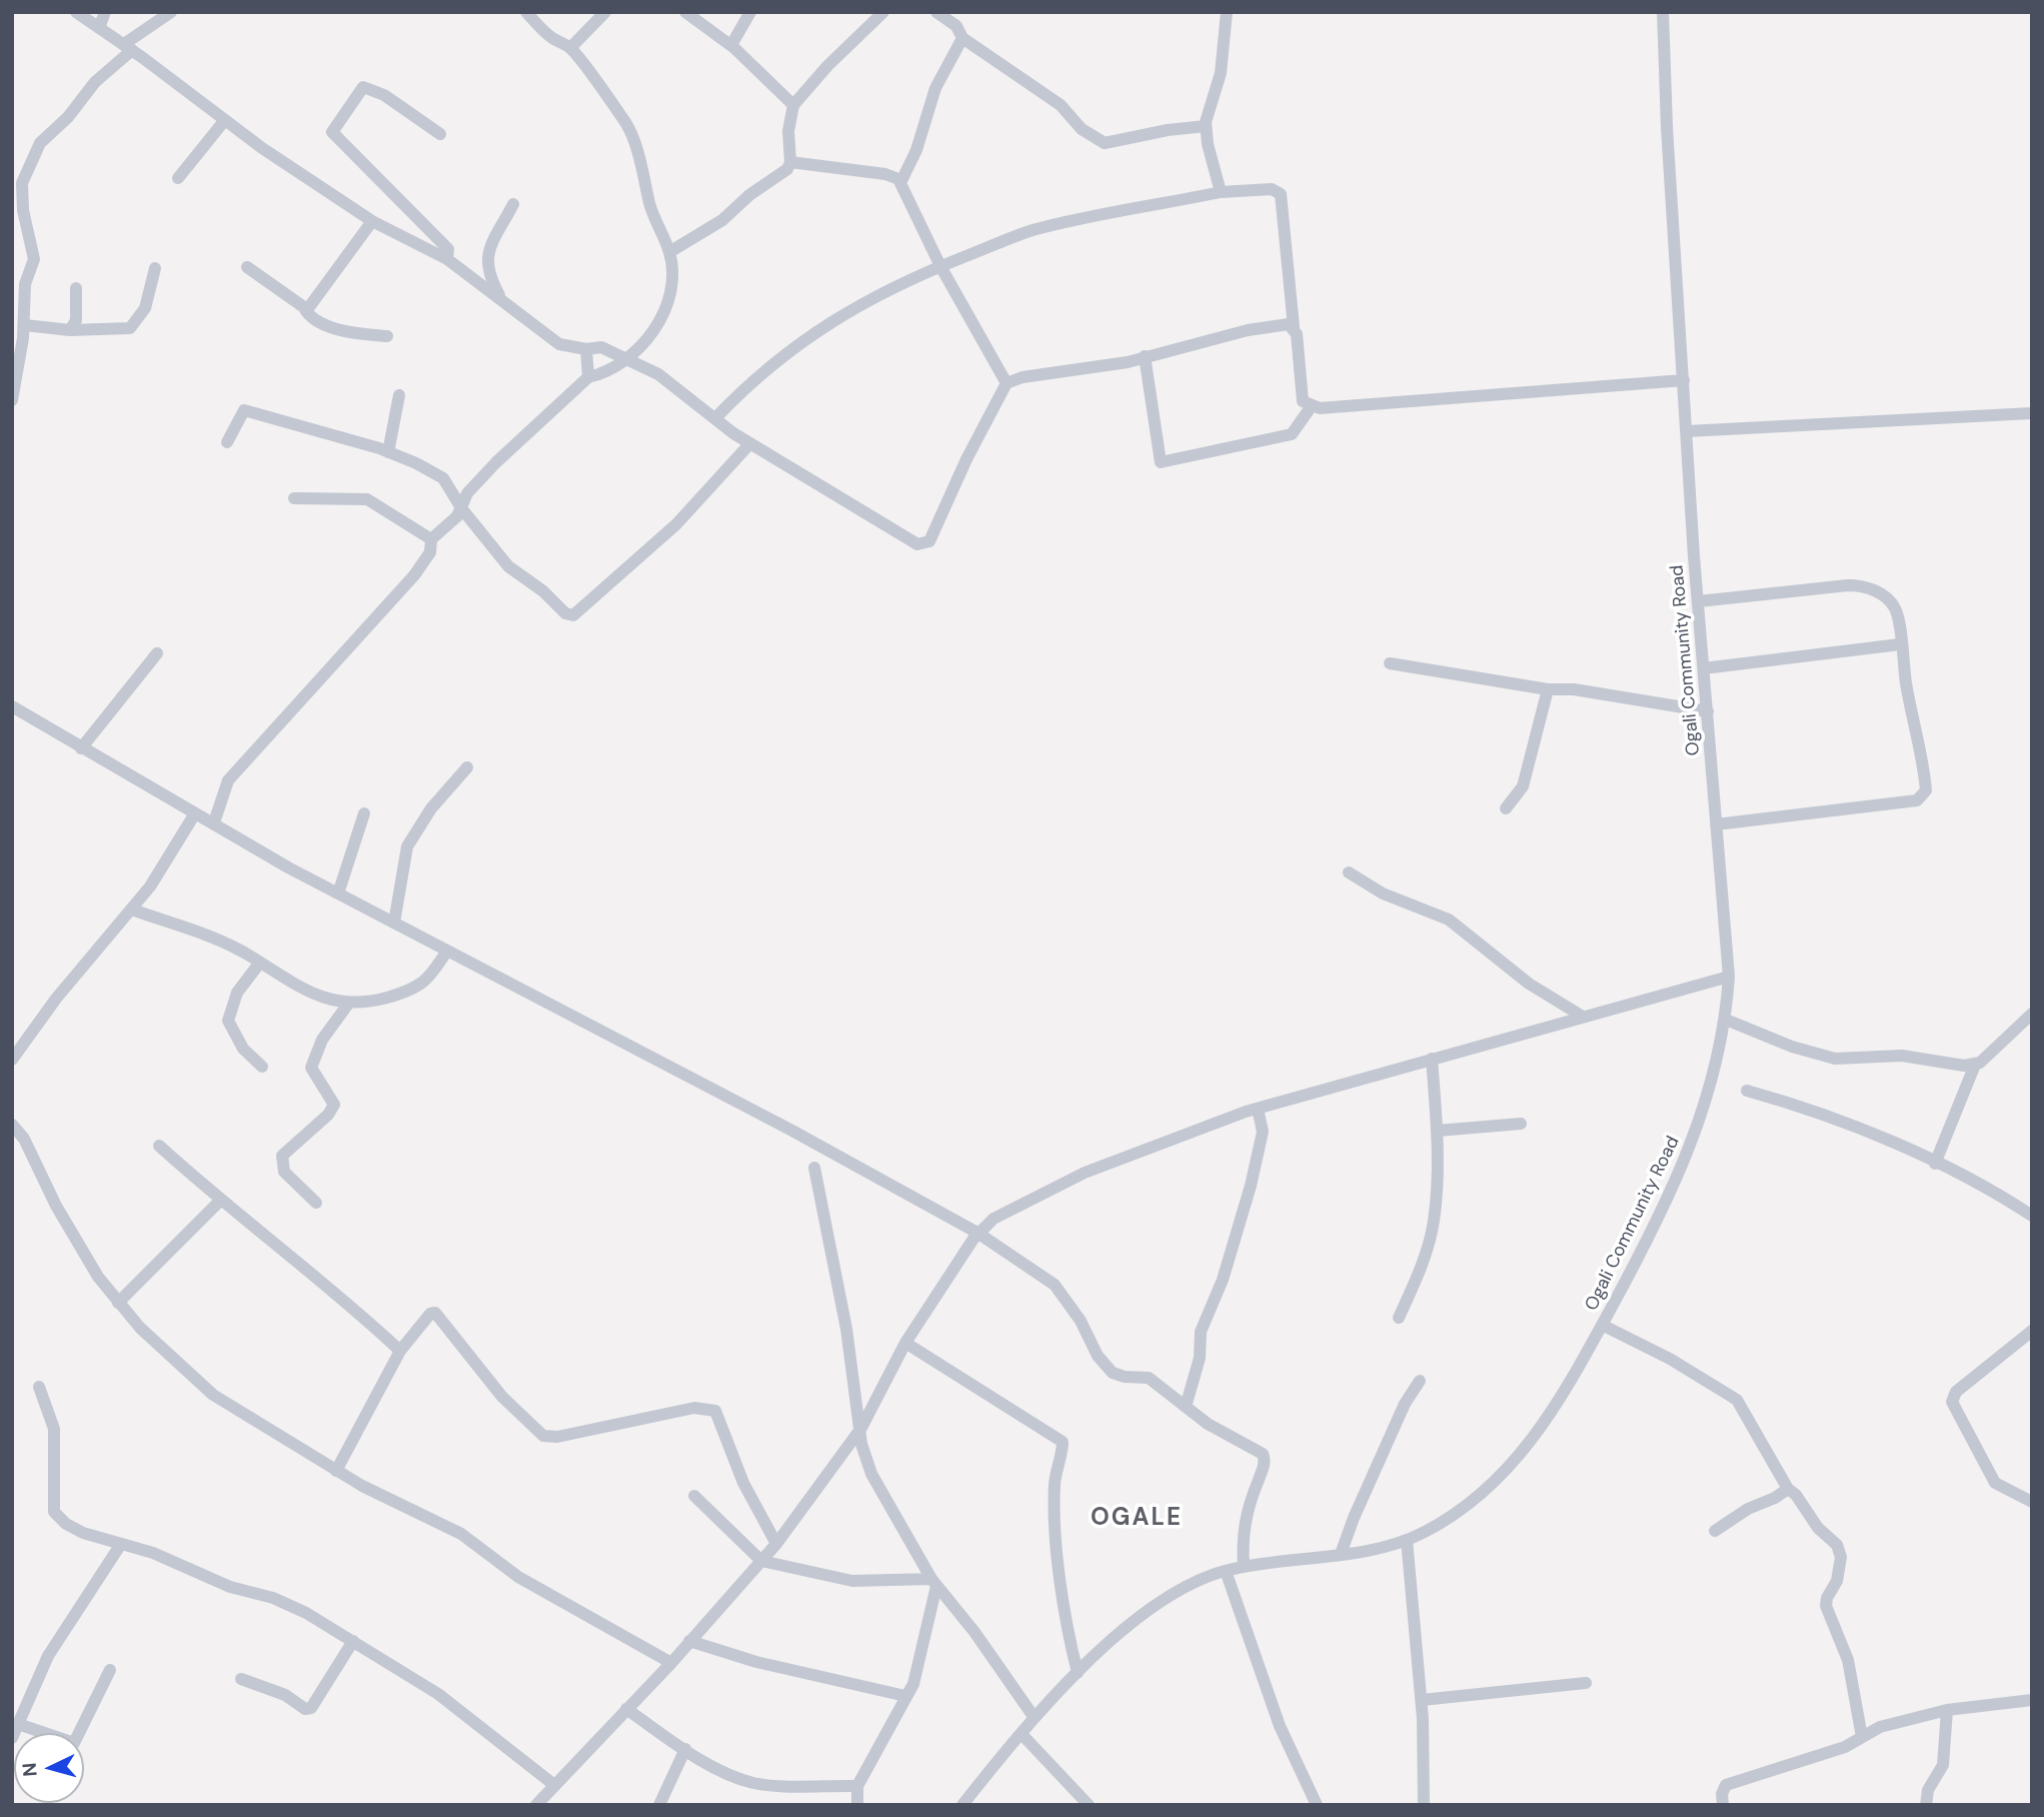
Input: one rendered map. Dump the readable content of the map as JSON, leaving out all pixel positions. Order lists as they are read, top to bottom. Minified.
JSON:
{"streets":{"street":["Ogali Community Road"]},"districts":["OGALE"],"north":"left"}
